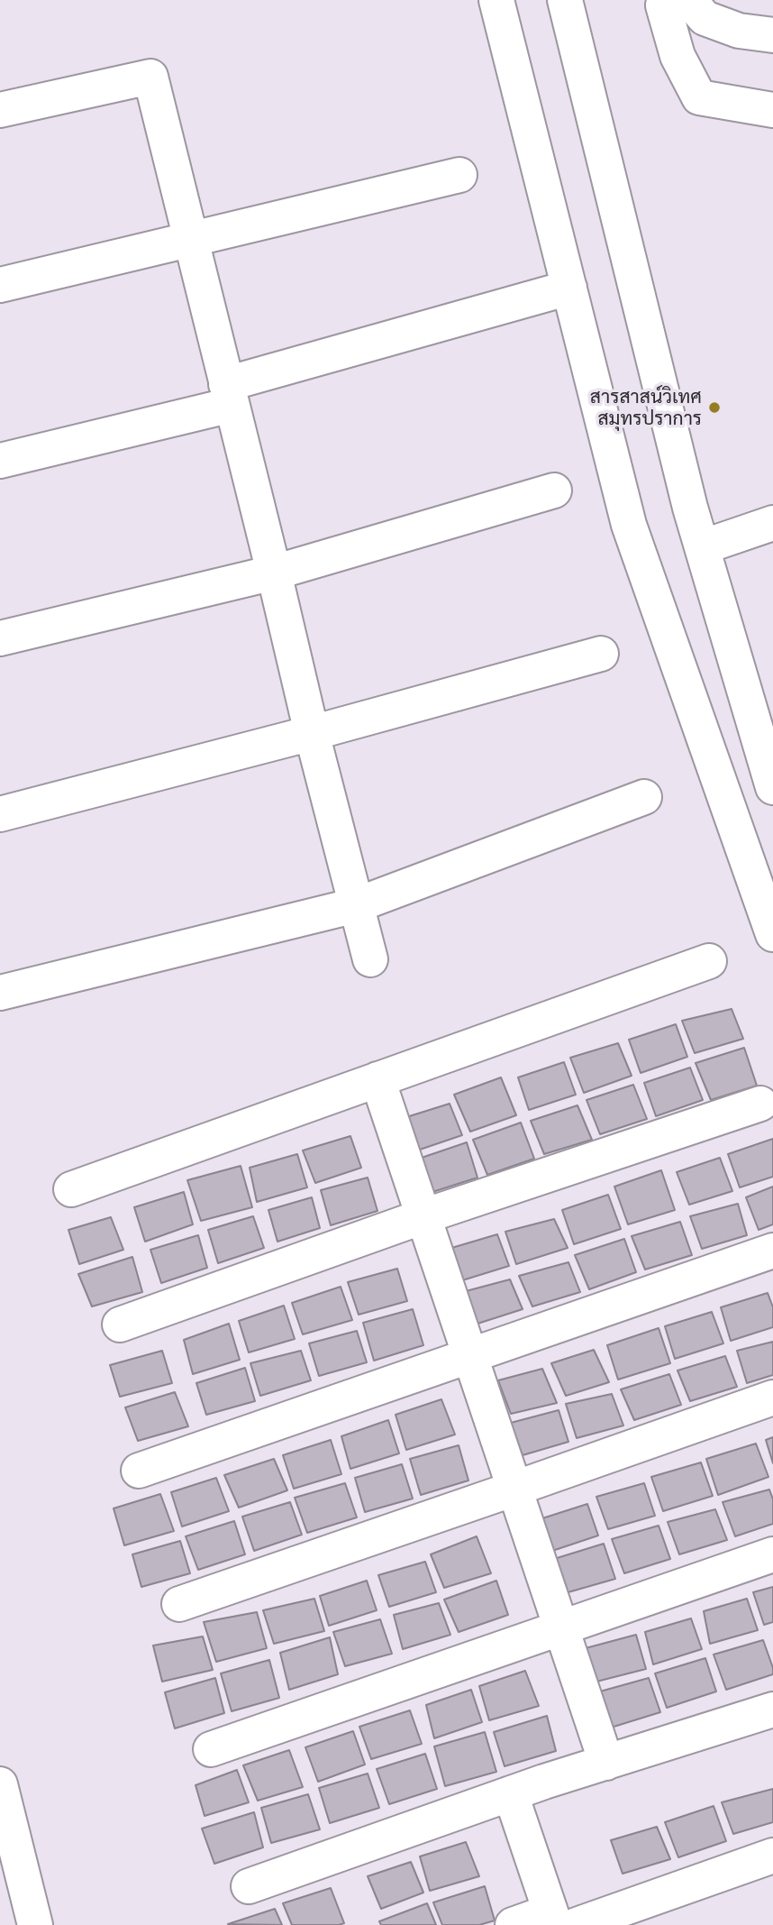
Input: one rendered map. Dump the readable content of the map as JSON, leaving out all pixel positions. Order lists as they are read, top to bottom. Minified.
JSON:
{"places":["สารสาสน์วิเทศ สมุทรปราการ"]}
